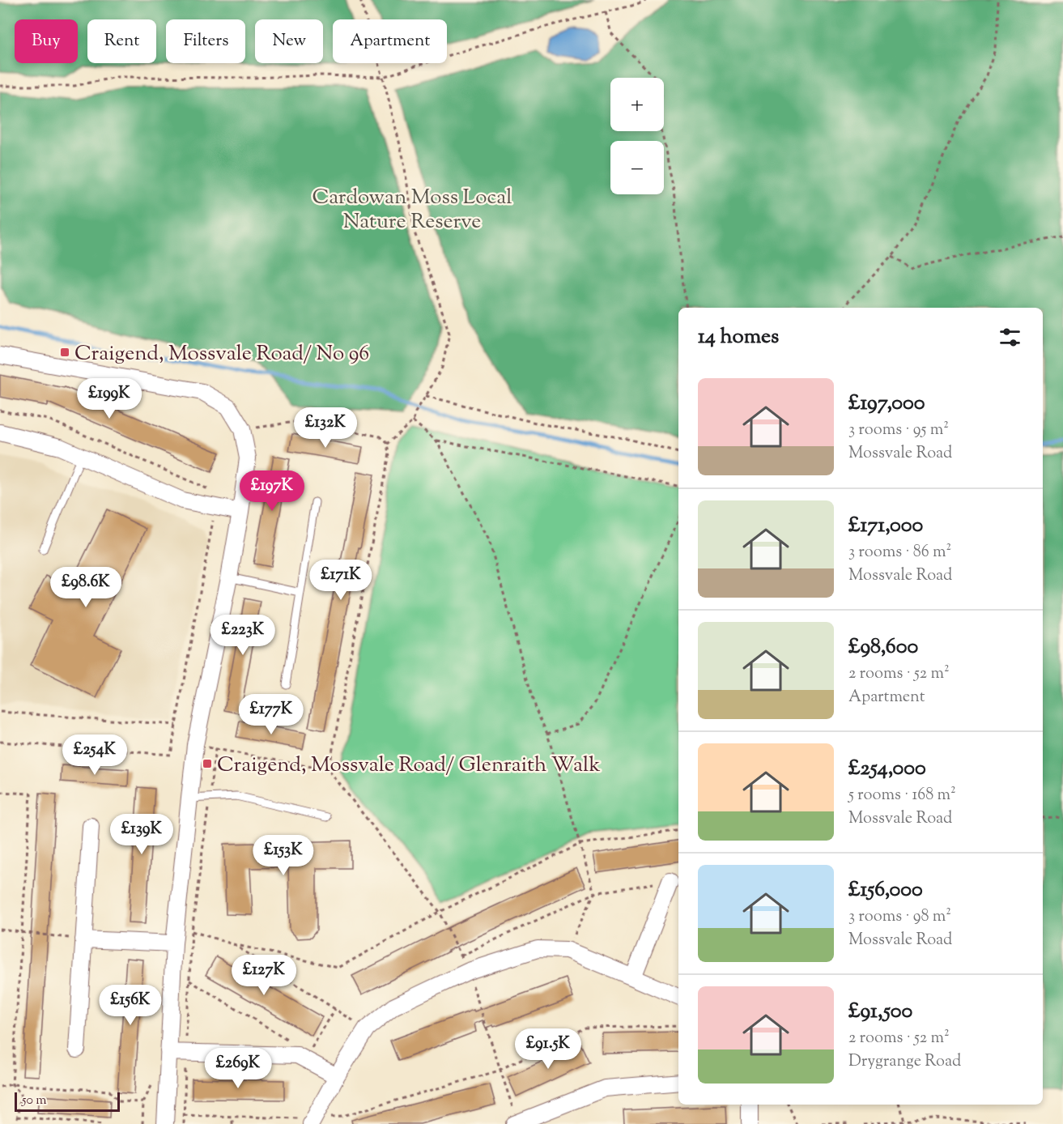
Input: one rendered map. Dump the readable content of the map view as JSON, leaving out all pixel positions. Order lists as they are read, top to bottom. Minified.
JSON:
{"parks":["Cardowan Moss Local Nature Reserve"],"places":{"transit":["Craigend, Mossvale Road/ No 96","Craigend, Mossvale Road/ Glenraith Walk"]},"scale_bar":"50 m","page":{"chip":["Buy","Rent","Filters","New","Apartment"],"map_buttons":["+","−"],"heading":"14 homes","list":[{"name":"£197,000","note":"3 rooms · 95 m² · Mossvale Road"},{"name":"£171,000","note":"3 rooms · 86 m² · Mossvale Road"},{"name":"£98,600","note":"2 rooms · 52 m² · Apartment"},{"name":"£254,000","note":"5 rooms · 168 m² · Mossvale Road"},{"name":"£156,000","note":"3 rooms · 98 m² · Mossvale Road"},{"name":"£91,500","note":"2 rooms · 52 m² · Drygrange Road"}],"price":["£199K","£132K","£197K","£171K","£98.6K","£223K","£177K","£254K","£139K","£153K","£127K","£156K","£91.5K","£269K"],"scale":"50 m"}}
